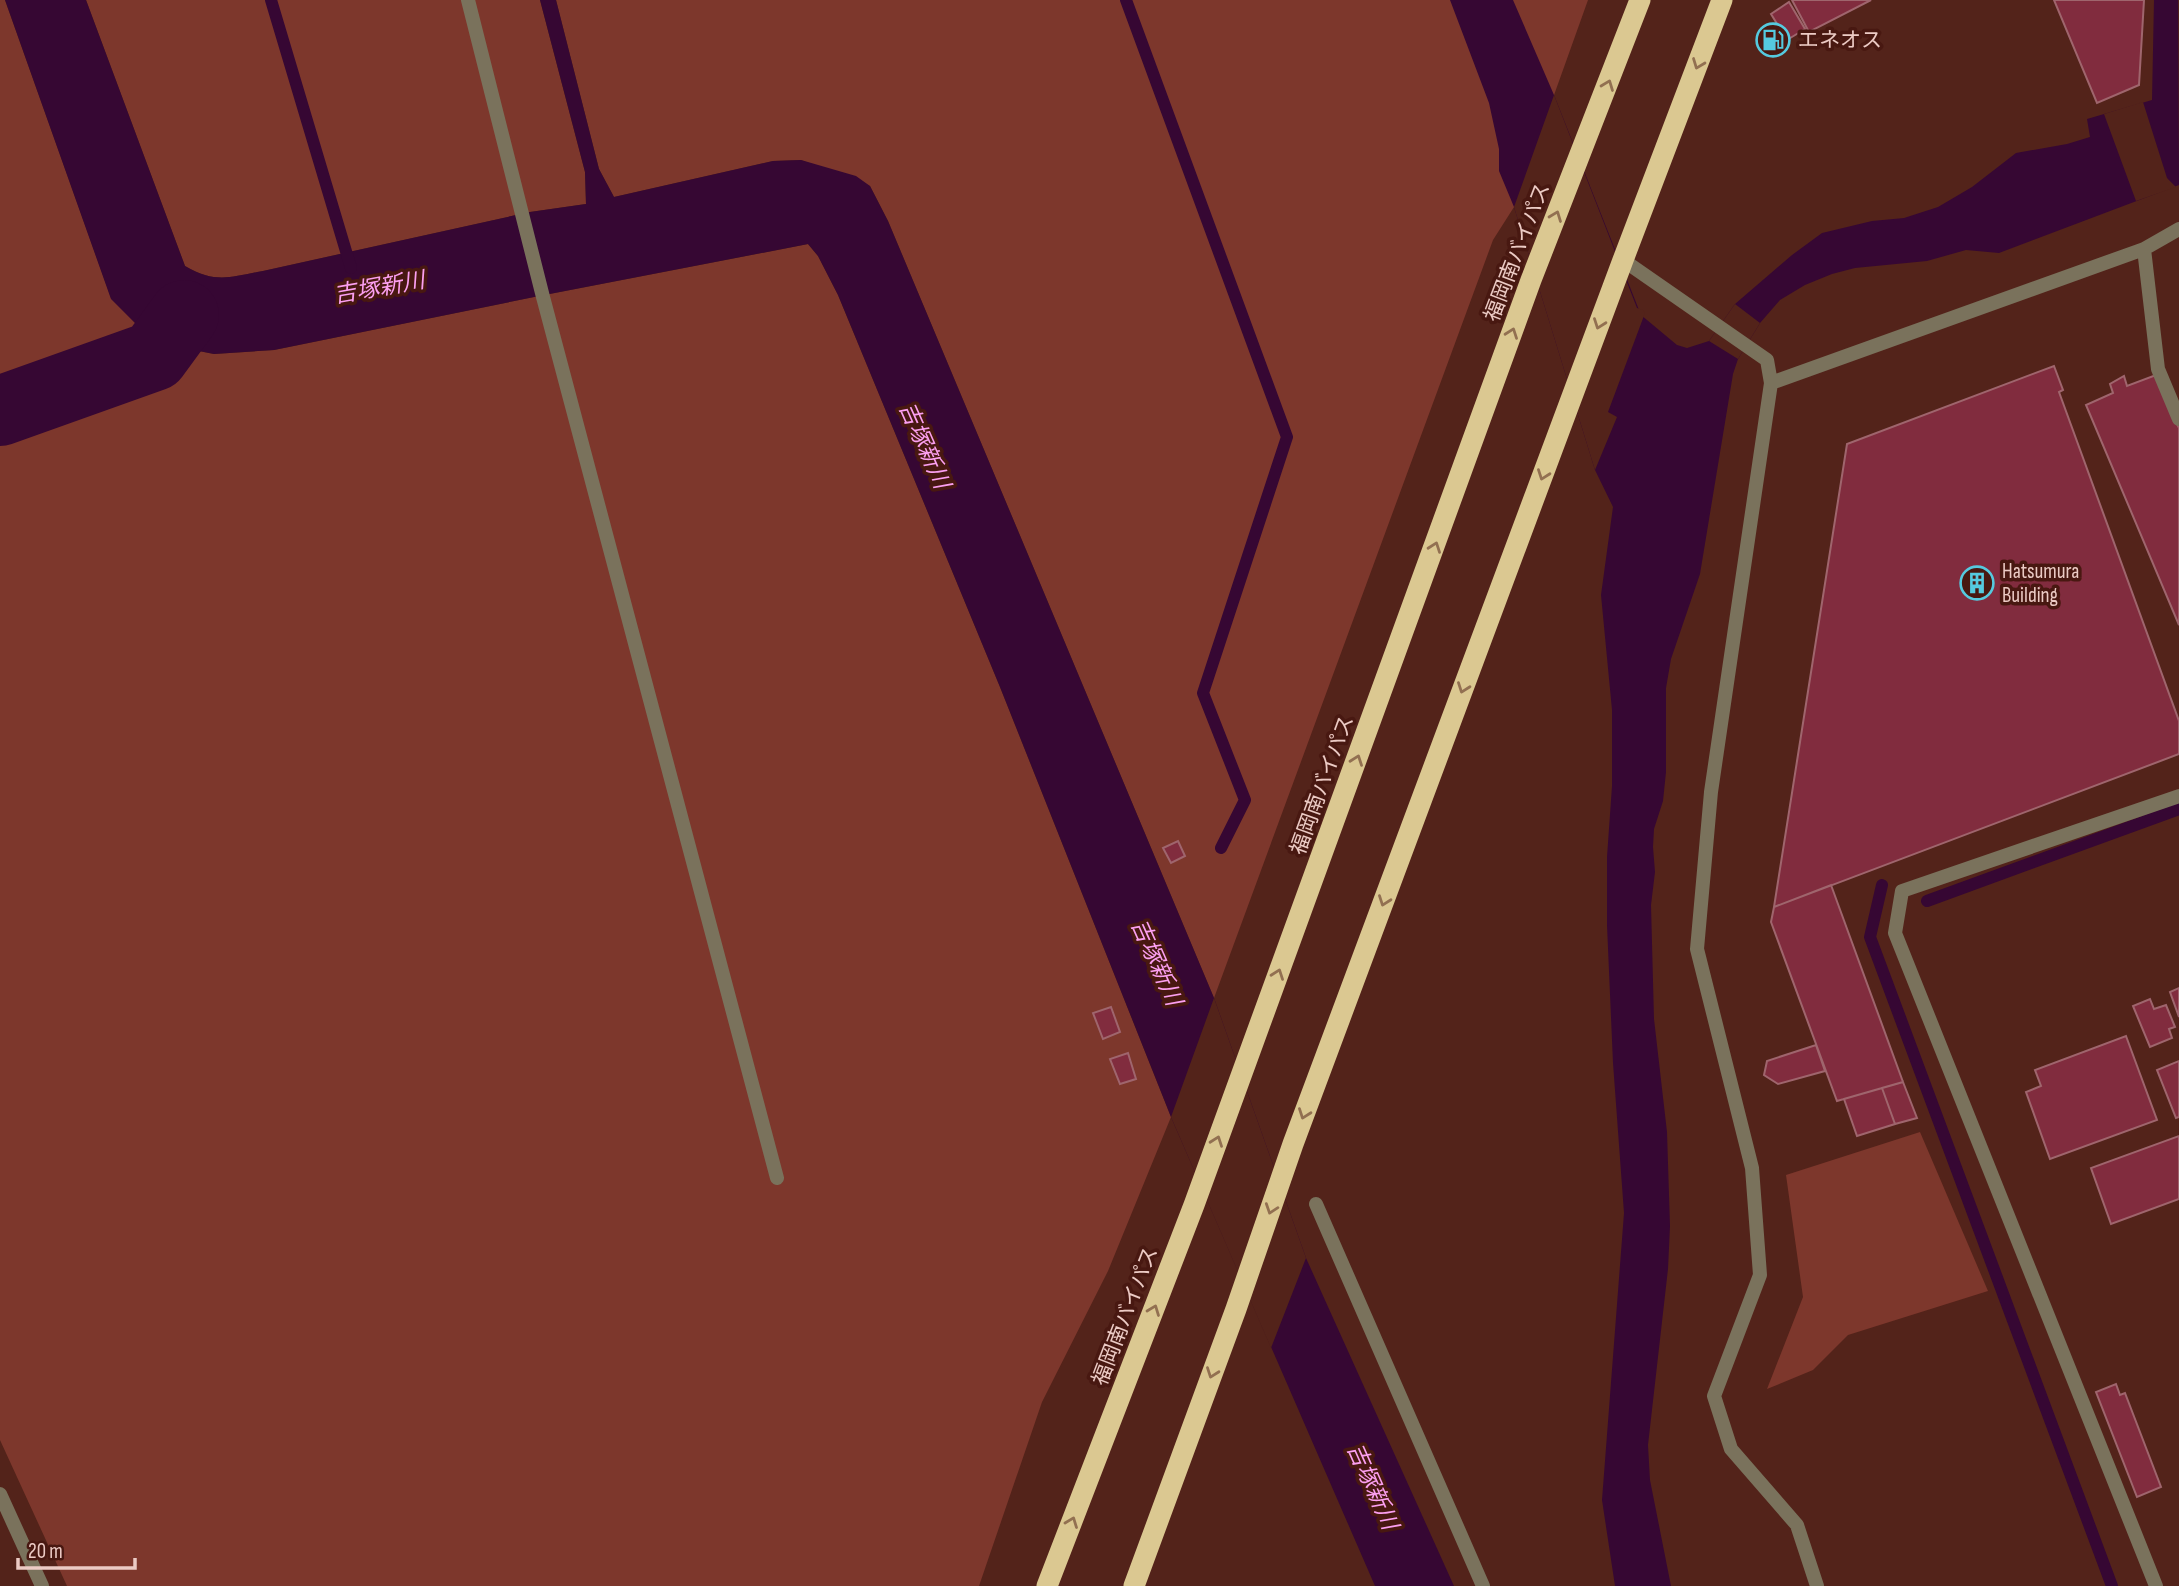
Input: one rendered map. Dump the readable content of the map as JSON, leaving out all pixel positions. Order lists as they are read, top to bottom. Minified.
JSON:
{"streets":{"highway":["福岡南バイパス"]},"water":["吉塚新川"],"places":{"fuel station":["エネオス"],"building":["Hatsumura Building"]},"scale_bar":"20 m"}
